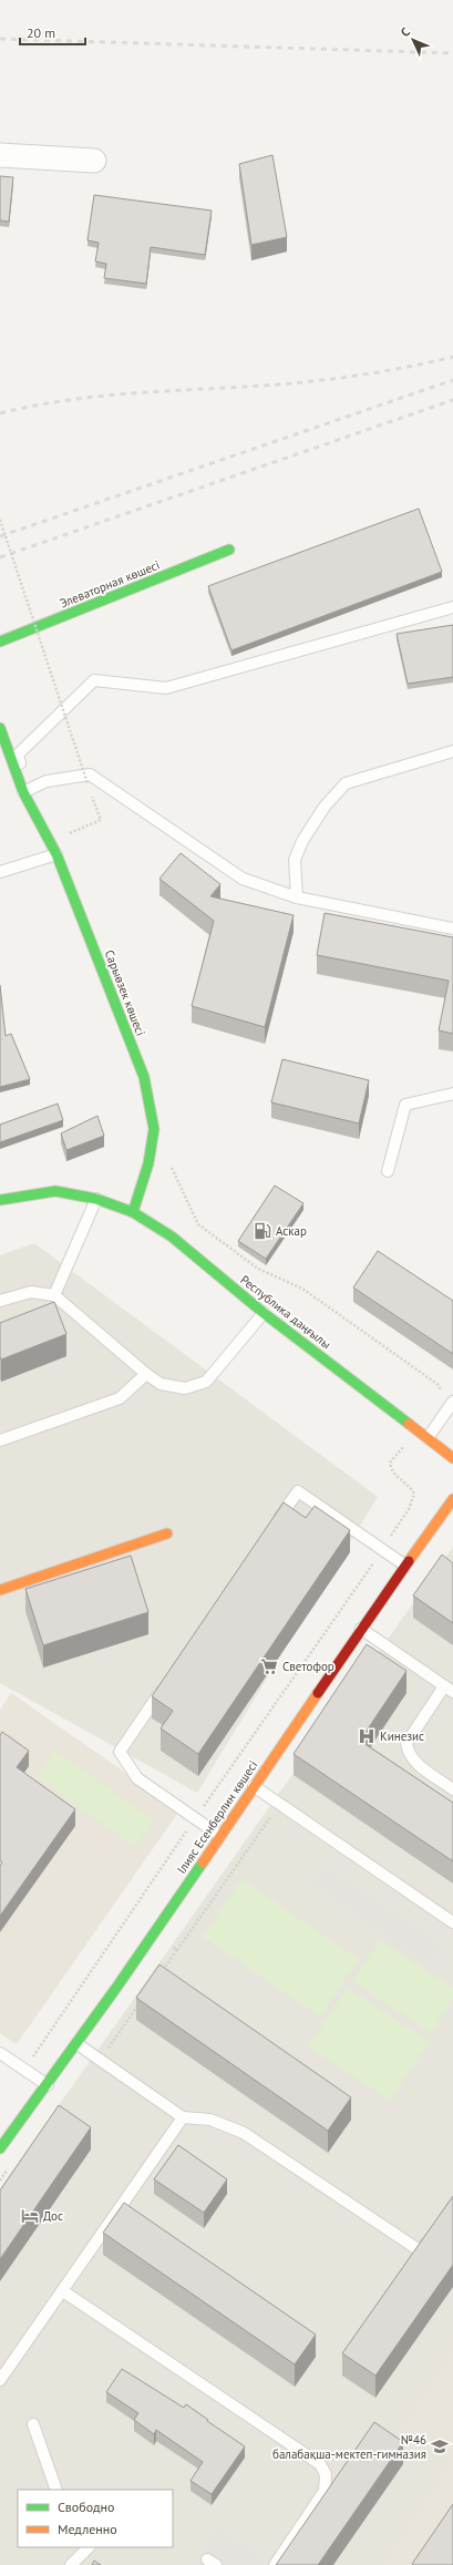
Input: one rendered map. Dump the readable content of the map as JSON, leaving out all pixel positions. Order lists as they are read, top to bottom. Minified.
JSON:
{"streets":{"street":["Элеваторная көшесі","Сарыөзек көшесі","Республика даңғылы","Ілияс Есенберлин көшесі"]},"crossings":[["Сарыөзек көшесі","Республика даңғылы"]],"places":{"fuel station":["Аскар"],"supermarket":["Светофор"],"hospital":["Кинезис"],"hotel":["Дос"],"school or university":["№46 балабақша-мектеп-гимназия"]},"legend":["Свободно","Медленно"],"scale_bar":"20 m","north":"top left"}
